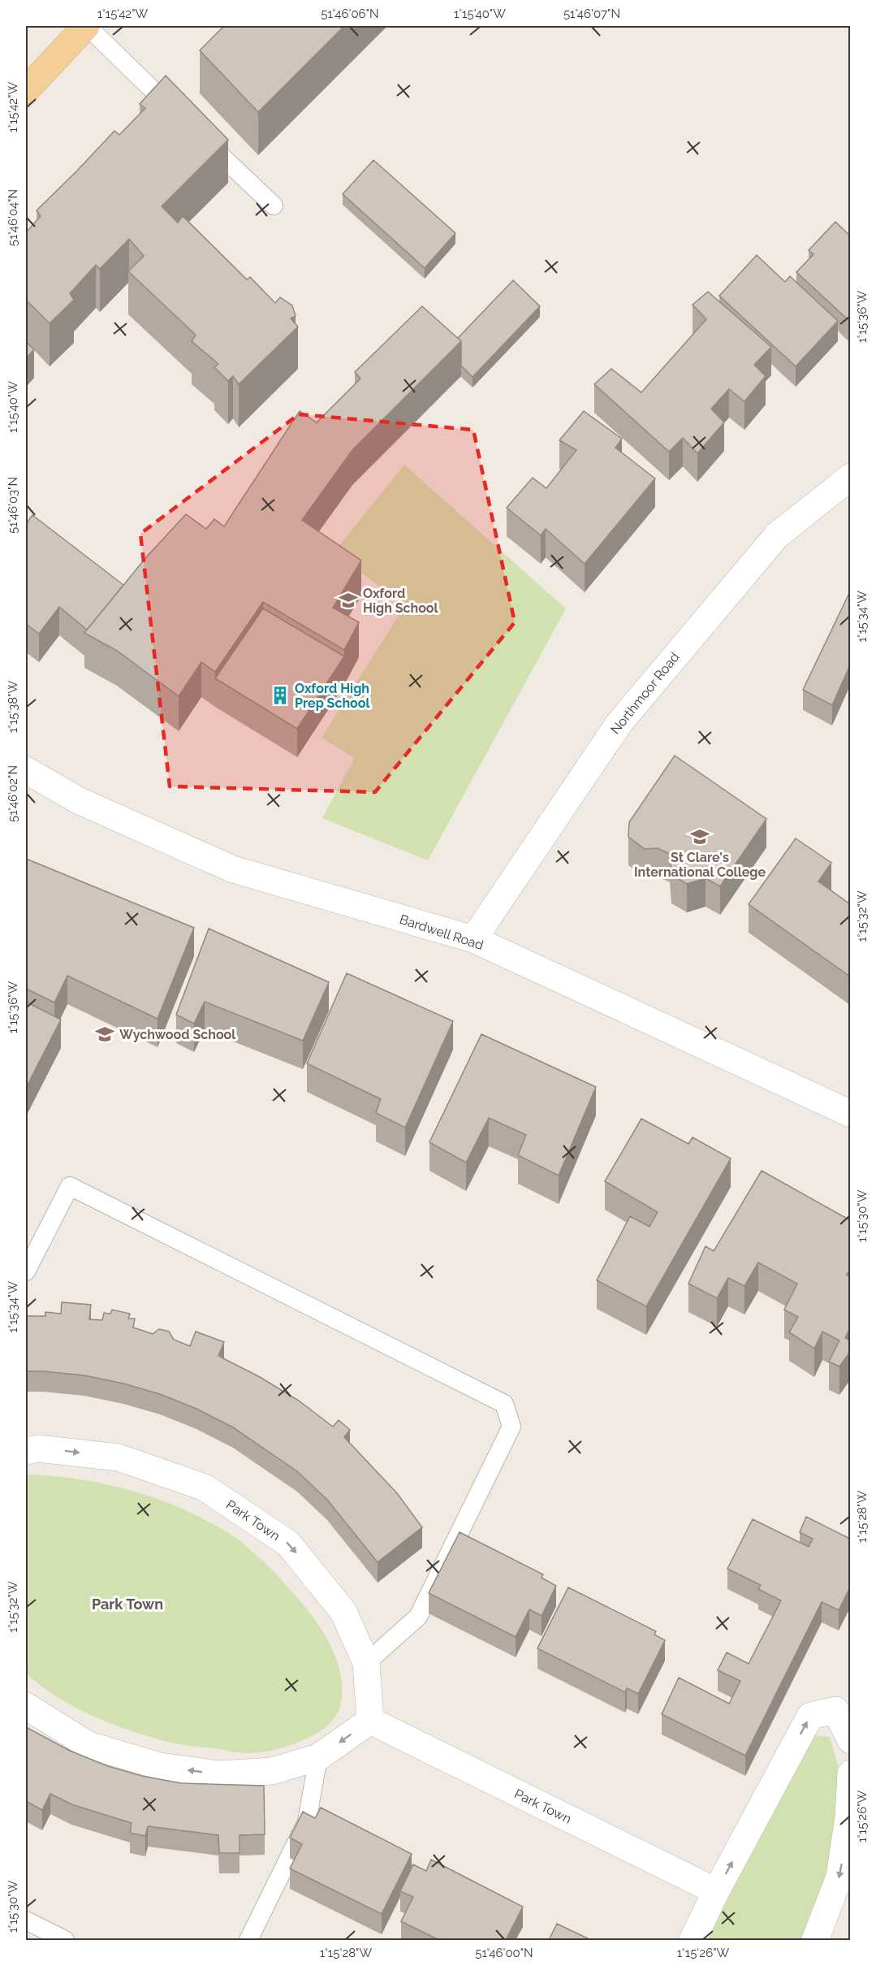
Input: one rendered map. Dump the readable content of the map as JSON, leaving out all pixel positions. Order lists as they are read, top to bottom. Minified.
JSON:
{"streets":{"street":["Northmoor Road","Bardwell Road","Park Town"]},"crossings":[["Northmoor Road","Bardwell Road"]],"one_way":["Park Town"],"districts":["Park Town"],"places":{"school or university":["Oxford High School","St Clare's International College","Wychwood School"],"building":["Oxford High Prep School"]},"coordinates":["1°15'42\"W","51°46'06\"N","1°15'40\"W","51°46'07\"N","51°46'04\"N","1°15'36\"W","51°46'03\"N","1°15'34\"W","1°15'38\"W","51°46'02\"N","1°15'32\"W","1°15'30\"W","1°15'28\"W","1°15'26\"W","51°46'00\"N"]}
